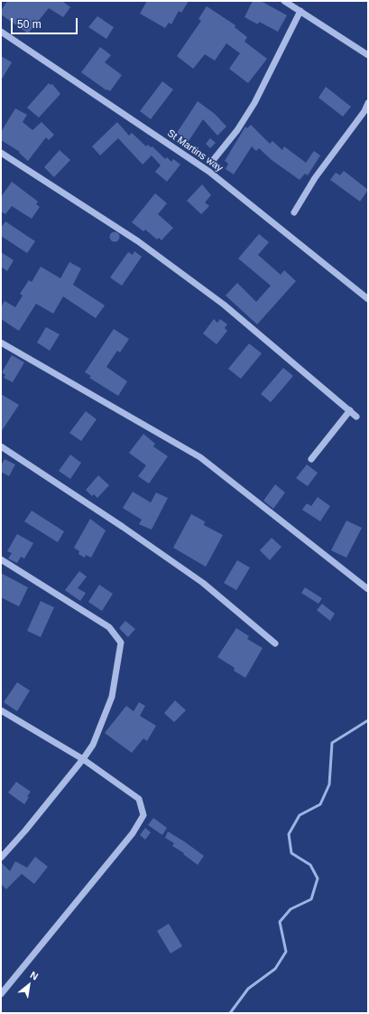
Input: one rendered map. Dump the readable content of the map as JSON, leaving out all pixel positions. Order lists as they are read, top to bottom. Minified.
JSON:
{"streets":{"street":["St Martins way"]},"scale_bar":"50 m","north":"top right"}
